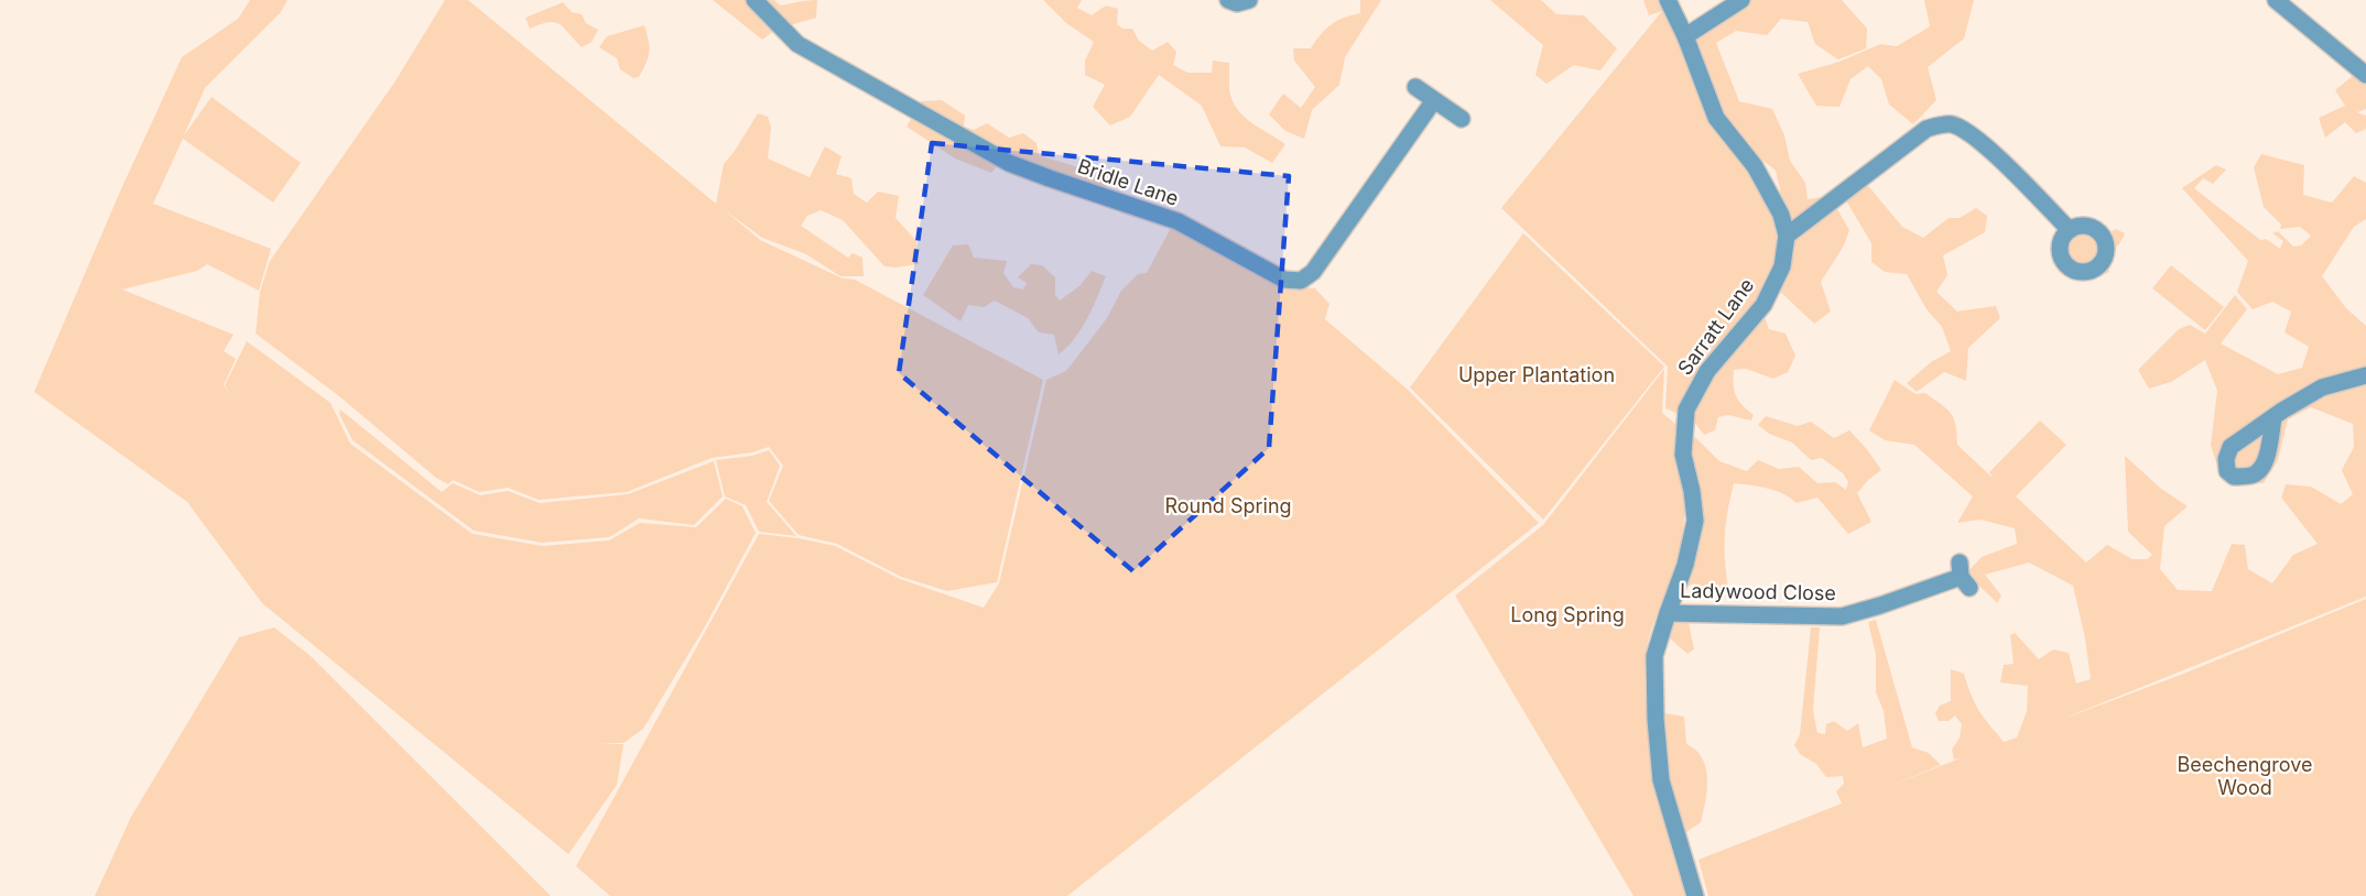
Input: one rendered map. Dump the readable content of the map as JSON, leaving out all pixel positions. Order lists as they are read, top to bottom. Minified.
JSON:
{"streets":{"street":["Bridle Lane","Sarratt Lane","Ladywood Close"]},"crossings":[["Sarratt Lane","Ladywood Close"]],"parks":["Upper Plantation","Round Spring","Long Spring","Beechengrove Wood"]}
